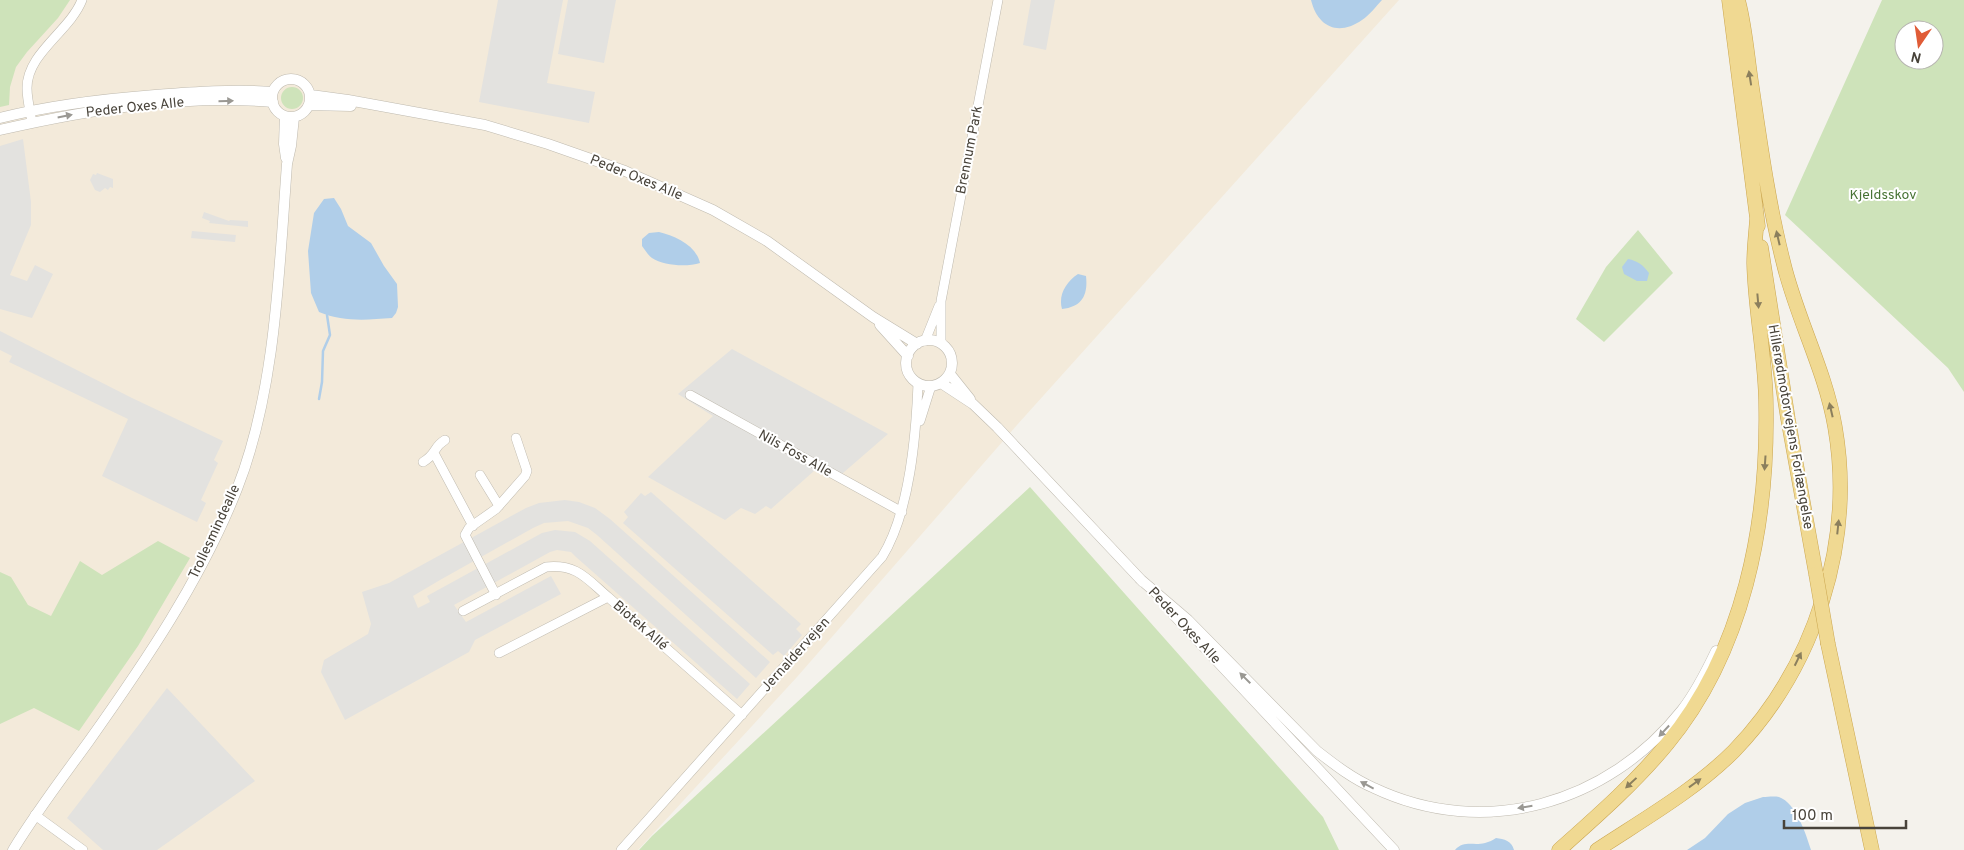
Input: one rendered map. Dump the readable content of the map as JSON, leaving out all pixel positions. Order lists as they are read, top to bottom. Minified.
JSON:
{"streets":{"highway":["Hillerødmotorvejens Forlængelse"],"street":["Peder Oxes Alle","Brennum Park","Nils Foss Alle","Trollesmindealle","Biotek Allé","Jernaldervejen"]},"crossings":[["Peder Oxes Alle","Brennum Park"],["Peder Oxes Alle","Trollesmindealle"],["Peder Oxes Alle","Jernaldervejen"],["Brennum Park","Jernaldervejen"],["Nils Foss Alle","Jernaldervejen"],["Biotek Allé","Jernaldervejen"]],"parks":["Kjeldsskov"],"scale_bar":"100 m","north":"bottom"}
